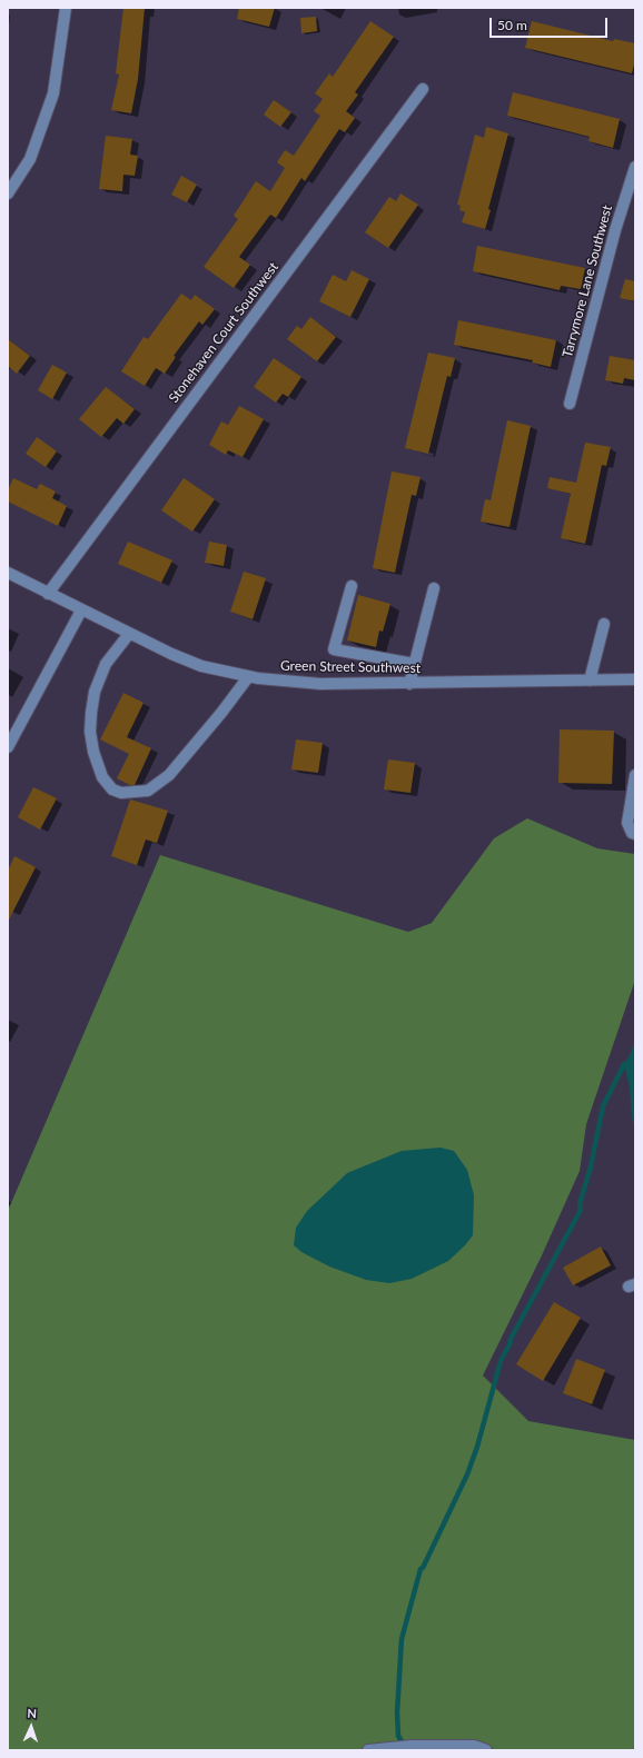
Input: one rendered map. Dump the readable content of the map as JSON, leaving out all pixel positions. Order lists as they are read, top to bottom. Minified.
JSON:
{"streets":{"street":["Tarrymore Lane Southwest","Stonehaven Court Southwest","Green Street Southwest"]},"crossings":[["Stonehaven Court Southwest","Green Street Southwest"]],"scale_bar":"50 m","north":"top"}
